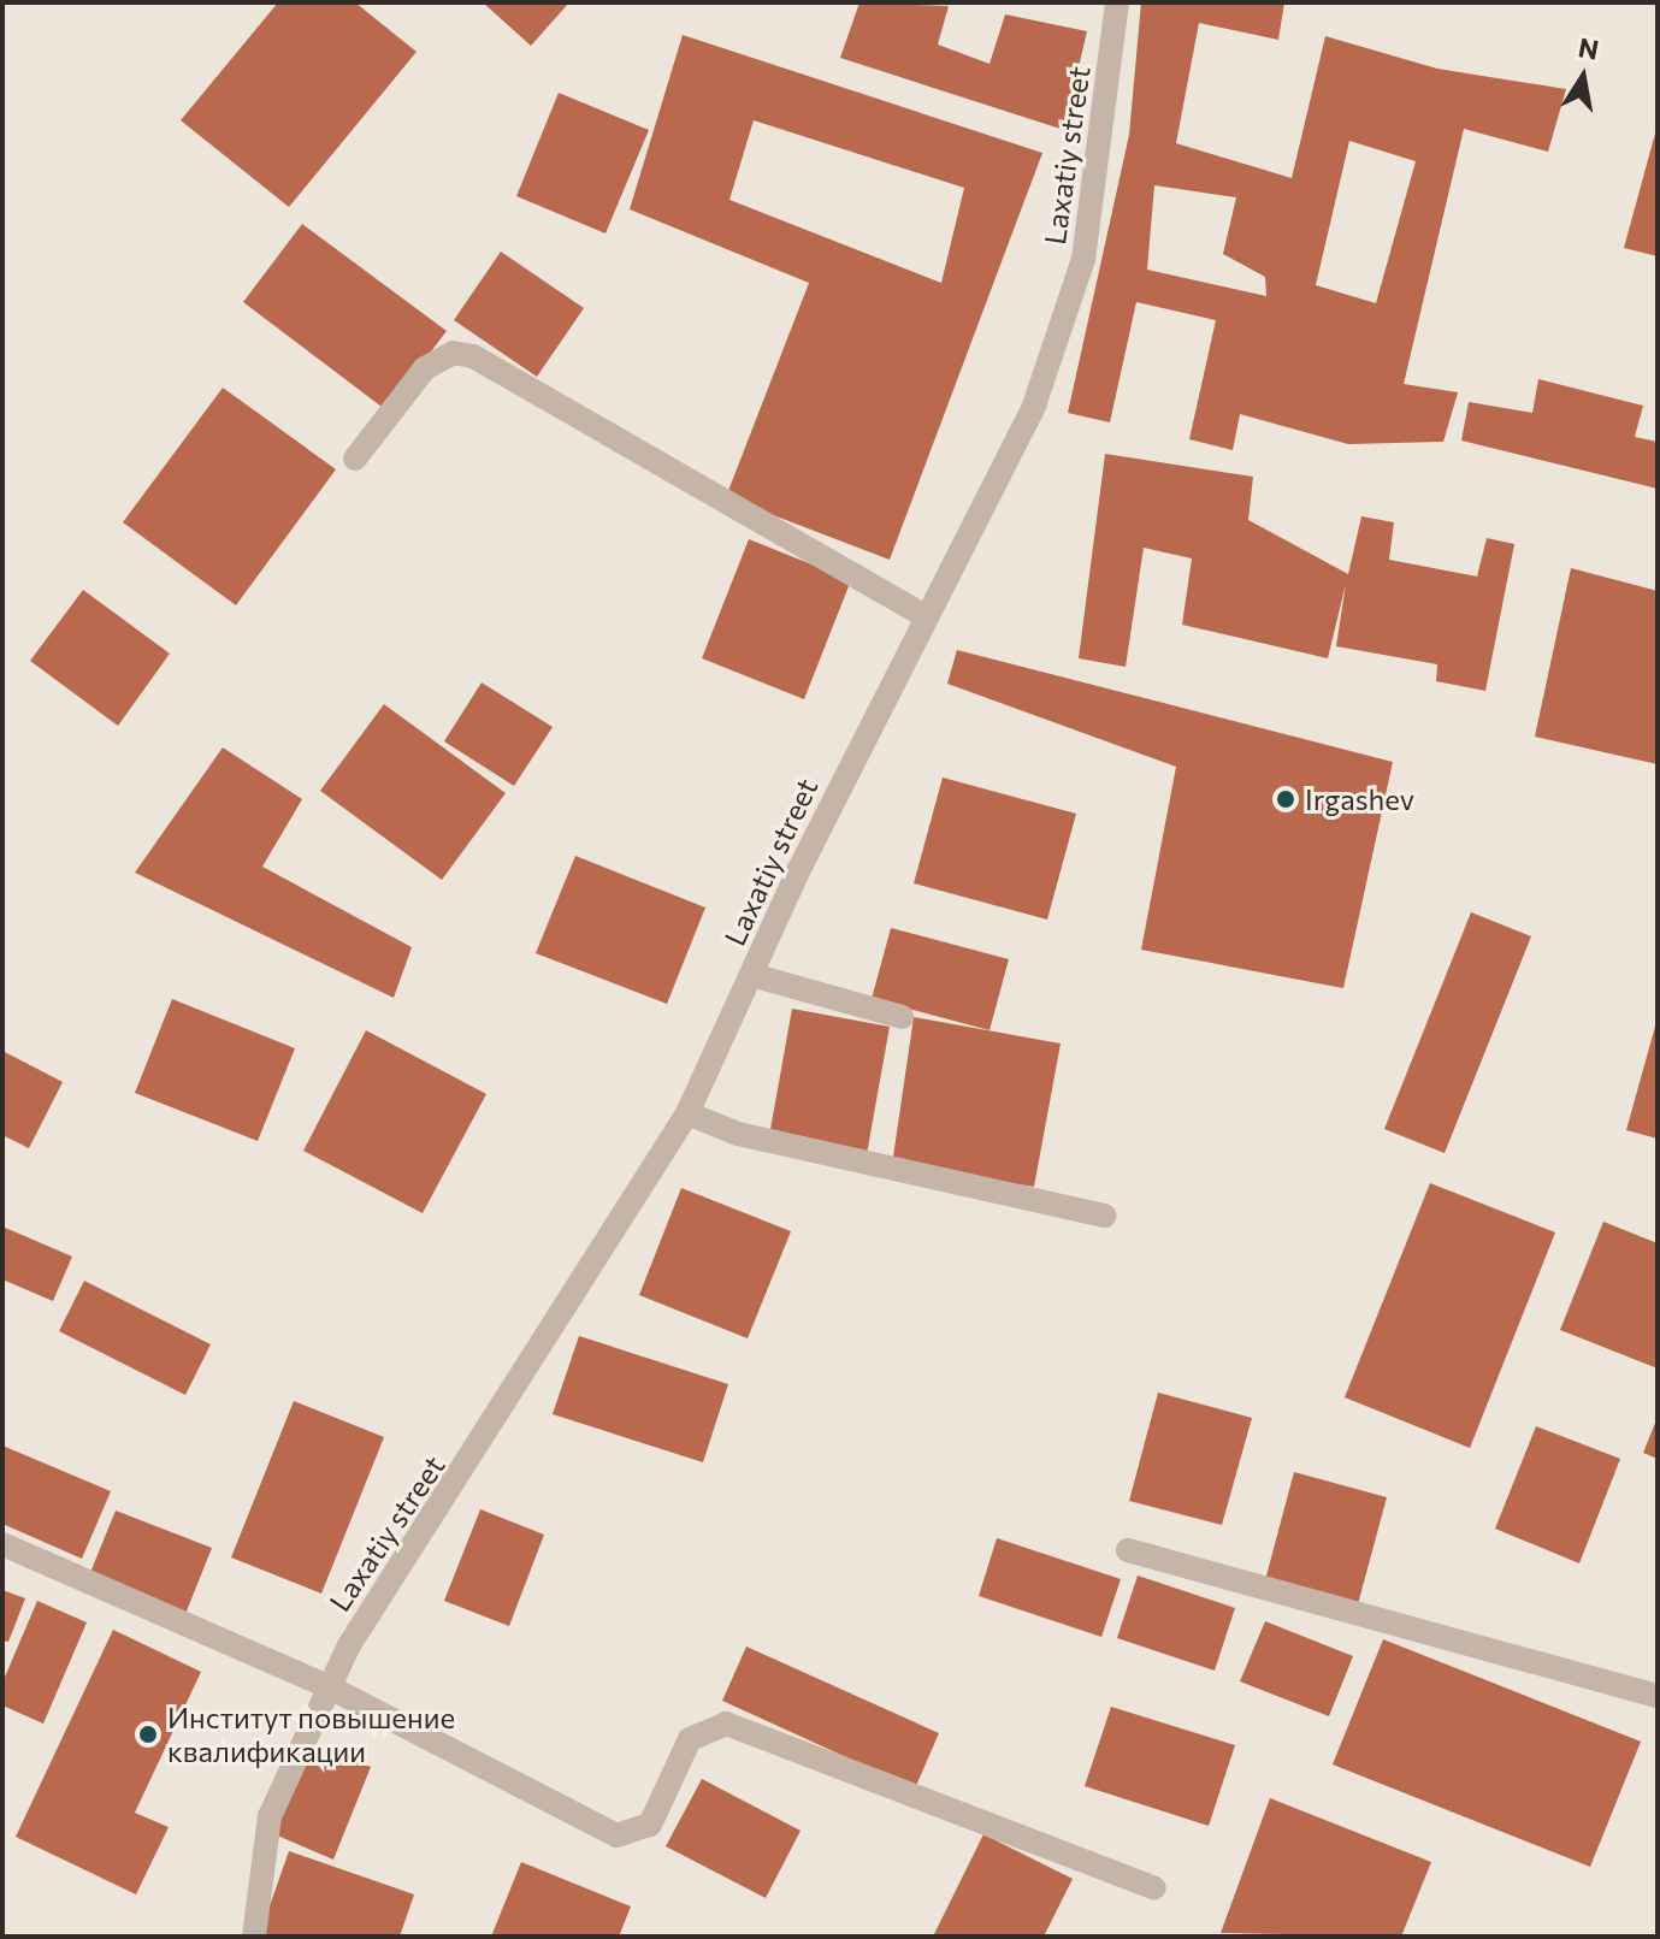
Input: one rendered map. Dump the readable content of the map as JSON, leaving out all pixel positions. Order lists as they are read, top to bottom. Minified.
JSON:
{"streets":{"street":["Laxatiy street"]},"places":["Irgashev","Институт повышение квалификации"],"north":"top"}
